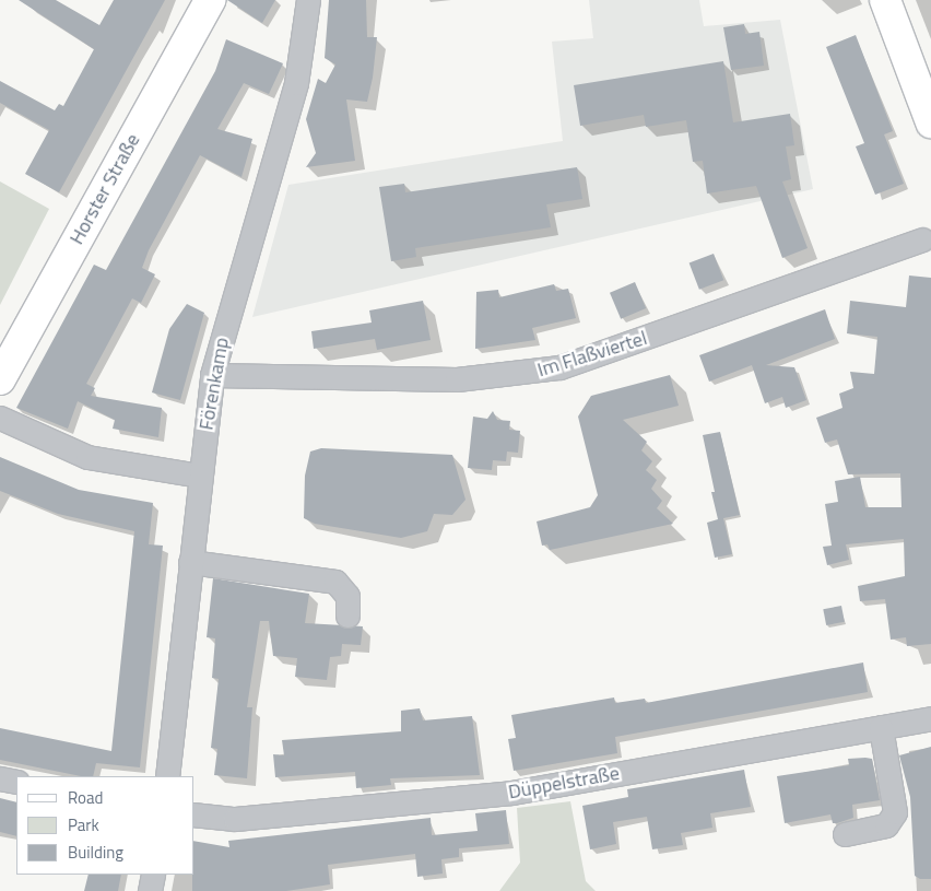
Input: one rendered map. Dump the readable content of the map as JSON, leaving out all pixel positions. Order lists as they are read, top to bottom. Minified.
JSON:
{"streets":{"main road":["Horster Straße"],"street":["Im Flaßviertel","Förenkamp","Düppelstraße"]},"crossings":[["Im Flaßviertel","Förenkamp"]],"legend":["Road","Park","Building"]}
